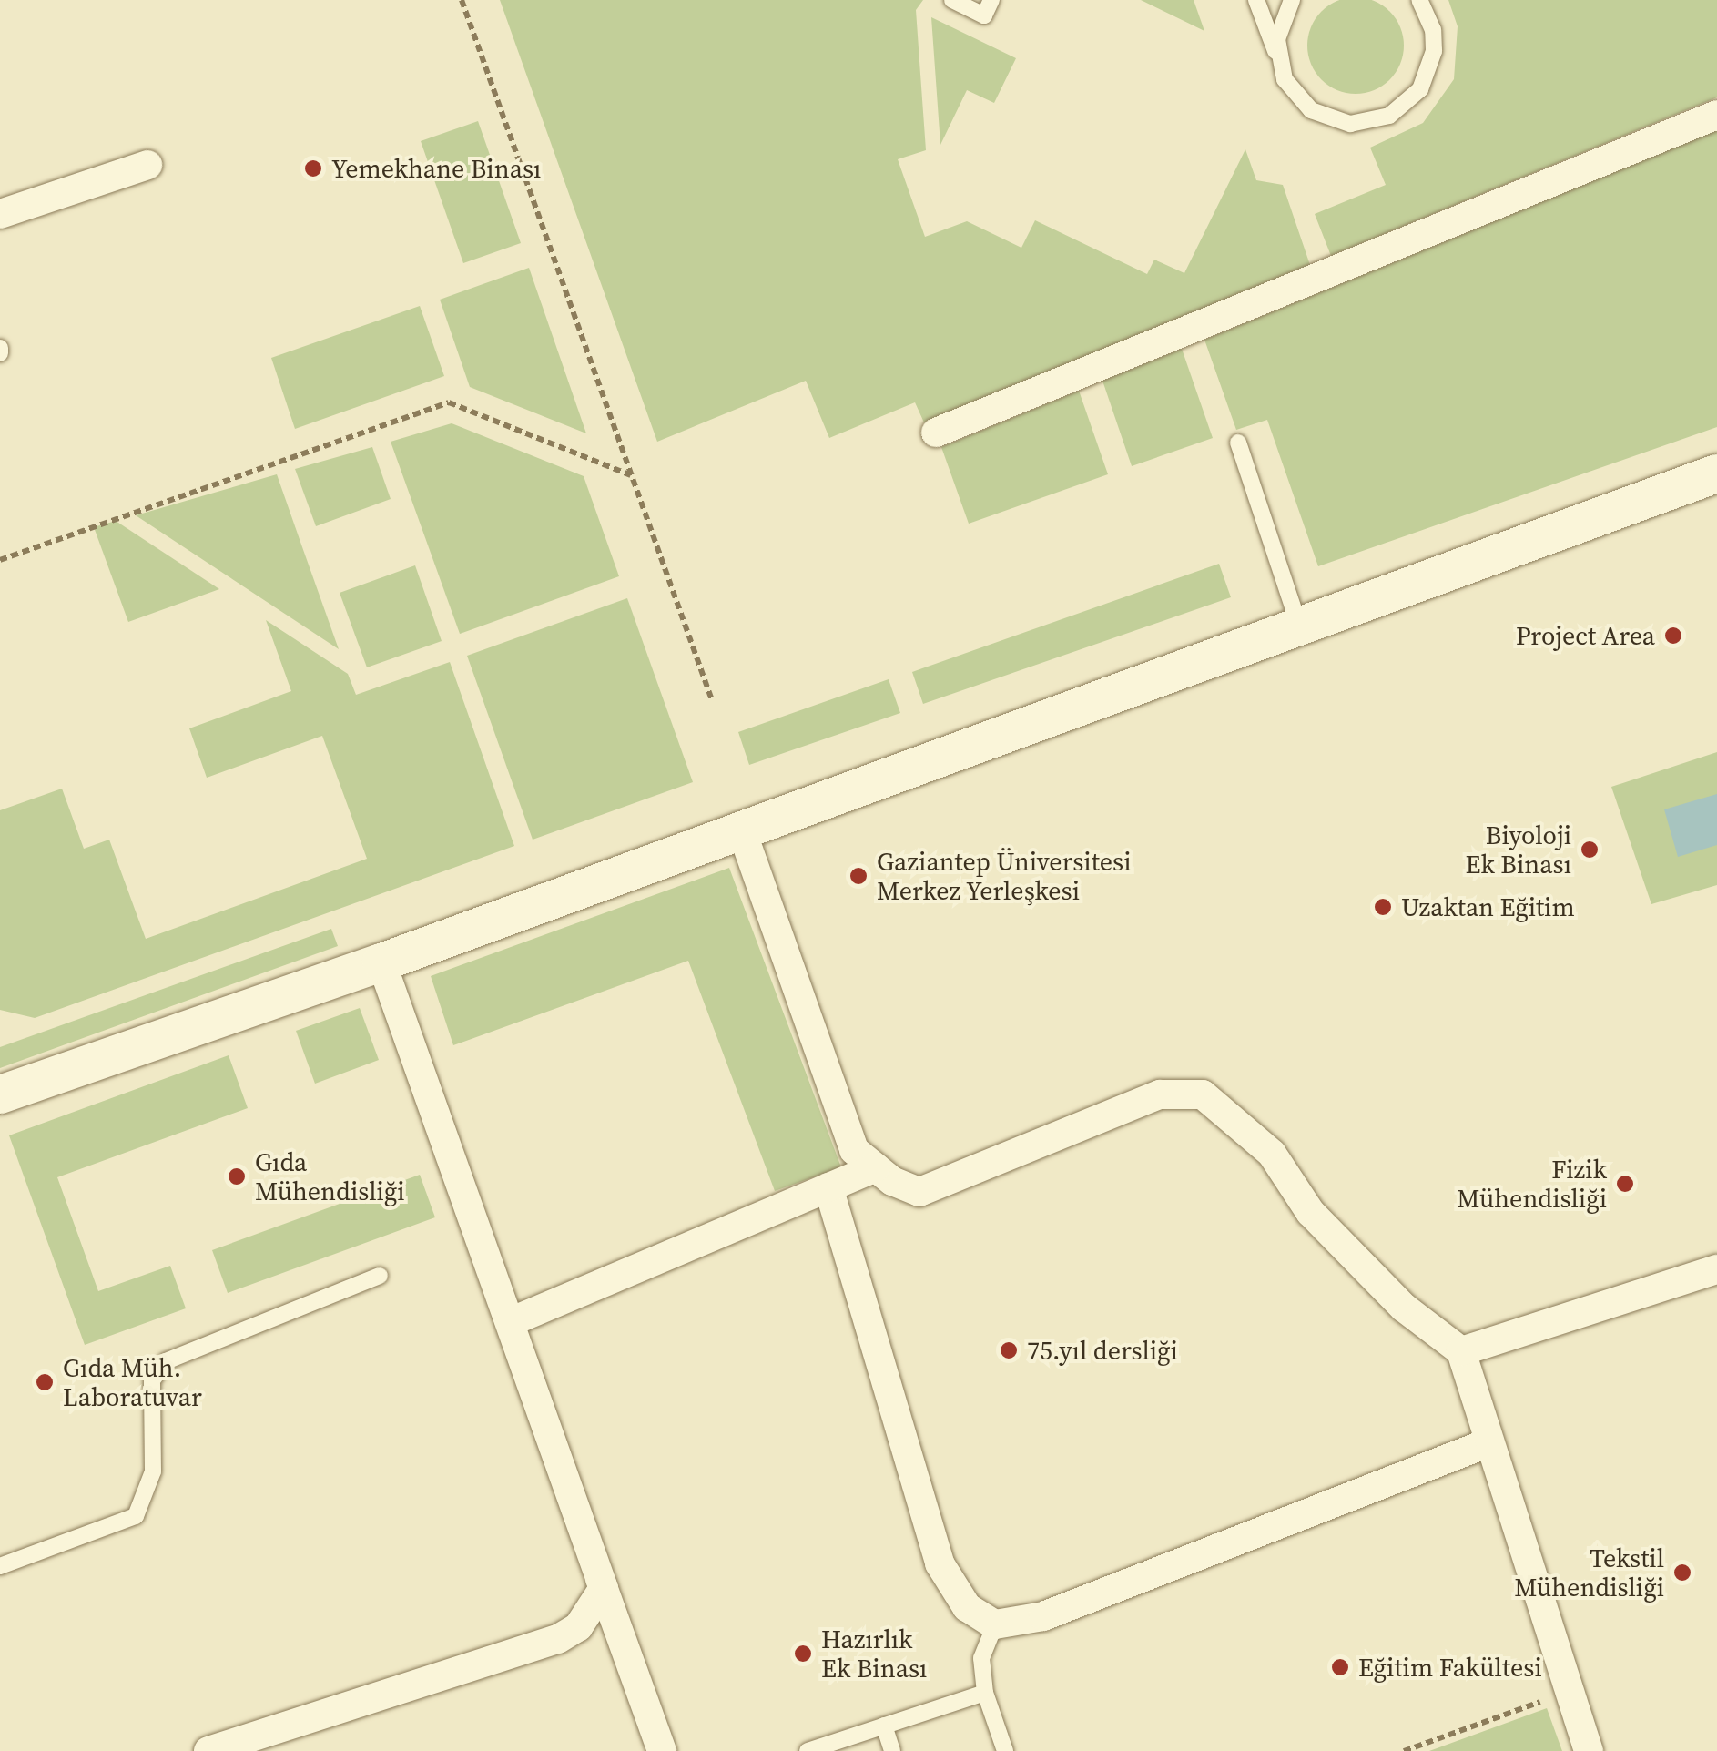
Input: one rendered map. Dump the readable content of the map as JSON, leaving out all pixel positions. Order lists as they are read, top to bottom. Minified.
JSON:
{"places":["Yemekhane Binası","Project Area","Biyoloji Ek Binası","Gaziantep Üniversitesi Merkez Yerleşkesi","Uzaktan Eğitim","Gıda Mühendisliği","Fizik Mühendisliği","75.yıl dersliği","Gıda Müh. Laboratuvar","Tekstil Mühendisliği","Hazırlık Ek Binası","Eğitim Fakültesi"]}
